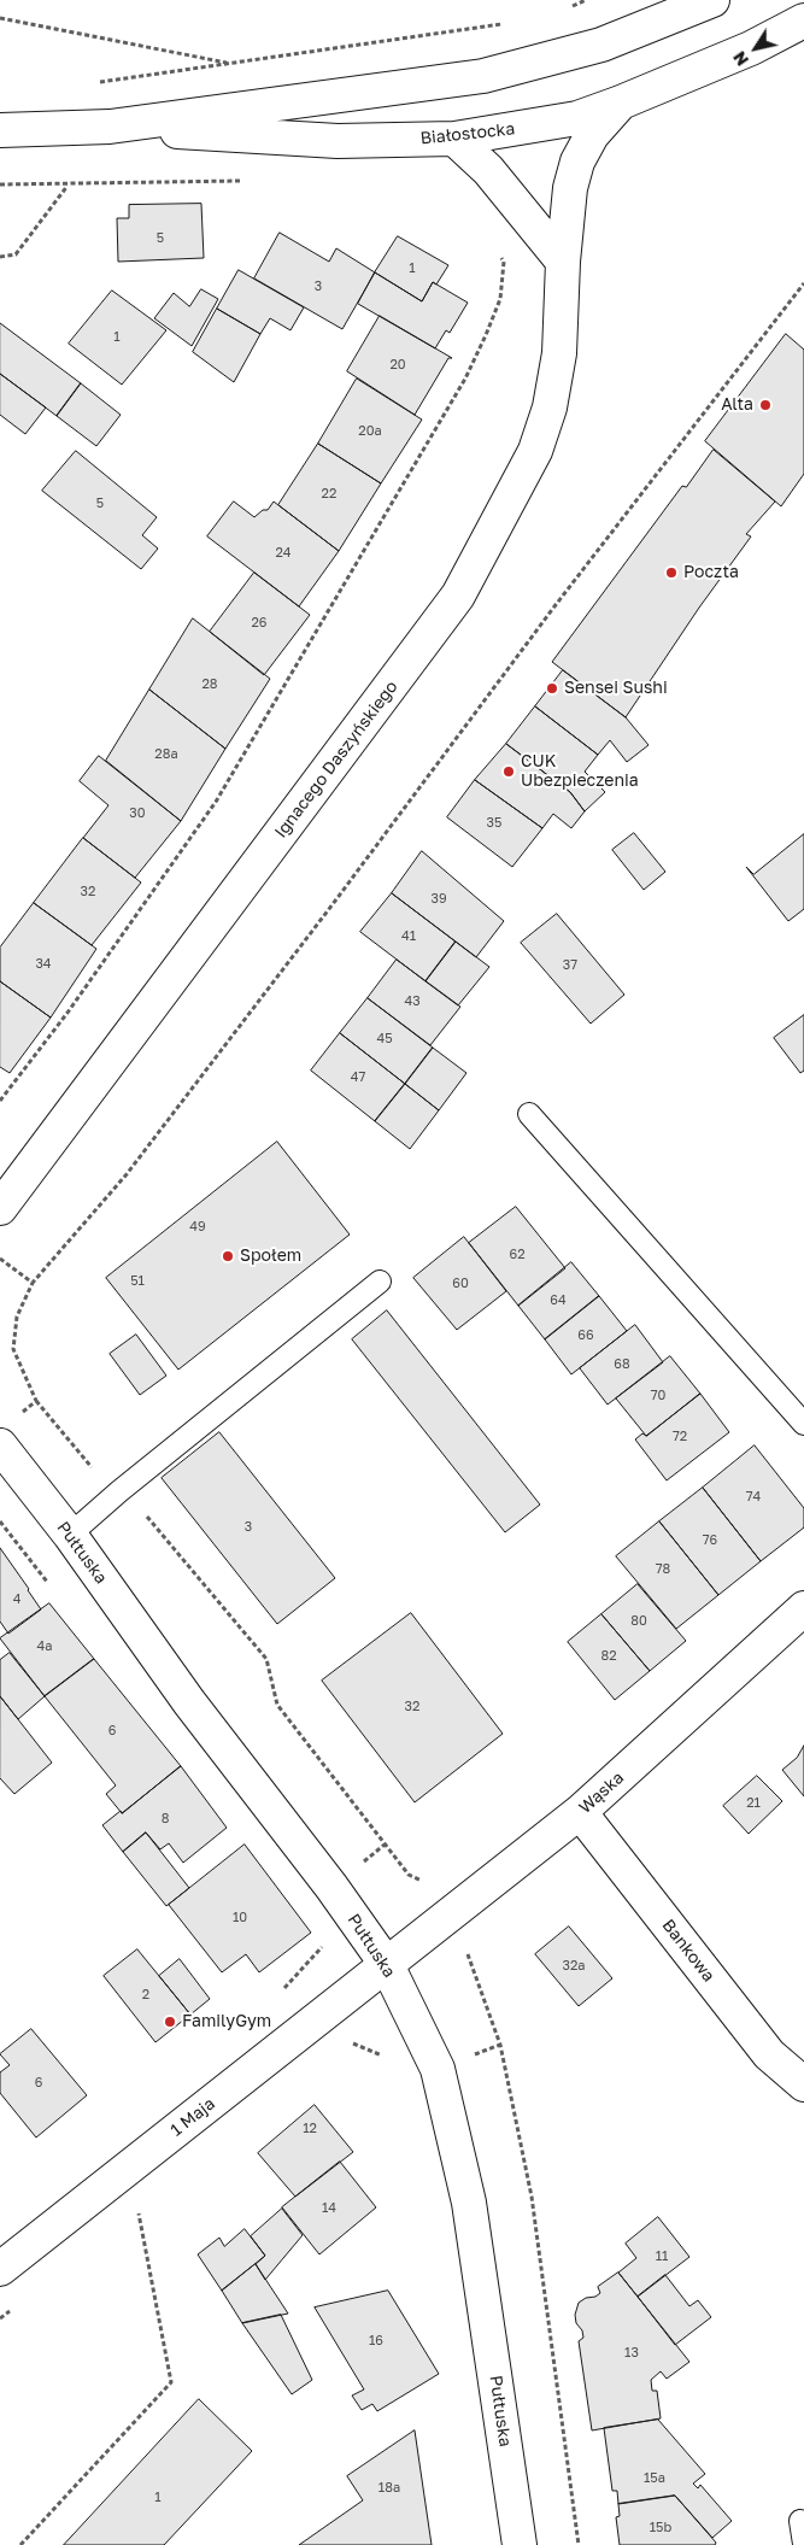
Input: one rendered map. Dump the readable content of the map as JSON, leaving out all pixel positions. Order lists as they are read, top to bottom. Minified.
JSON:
{"streets":{"street":["Białostocka","Ignacego Daszyńskiego","Pułtuska","Wąska","Bankowa","1 Maja"]},"crossings":[["Białostocka","Ignacego Daszyńskiego"],["Pułtuska","Wąska"],["Pułtuska","1 Maja"],["Wąska","Bankowa"],["Wąska","1 Maja"]],"places":["Alta","Poczta","Sensei Sushi","CUK Ubezpieczenia","Społem","FamilyGym"],"house_numbers":["5","1","3","1","20","20a","22","5","24","26","28","28a","30","35","32","39","41","34","37","43","45","47","49","62","51","60","64","66","68","70","72","74","3","76","78","4","80","4a","82","32","6","21","8","10","32a","2","6","12","14","11","16","13","15a","18a","1","15b"],"north":"bottom left"}
